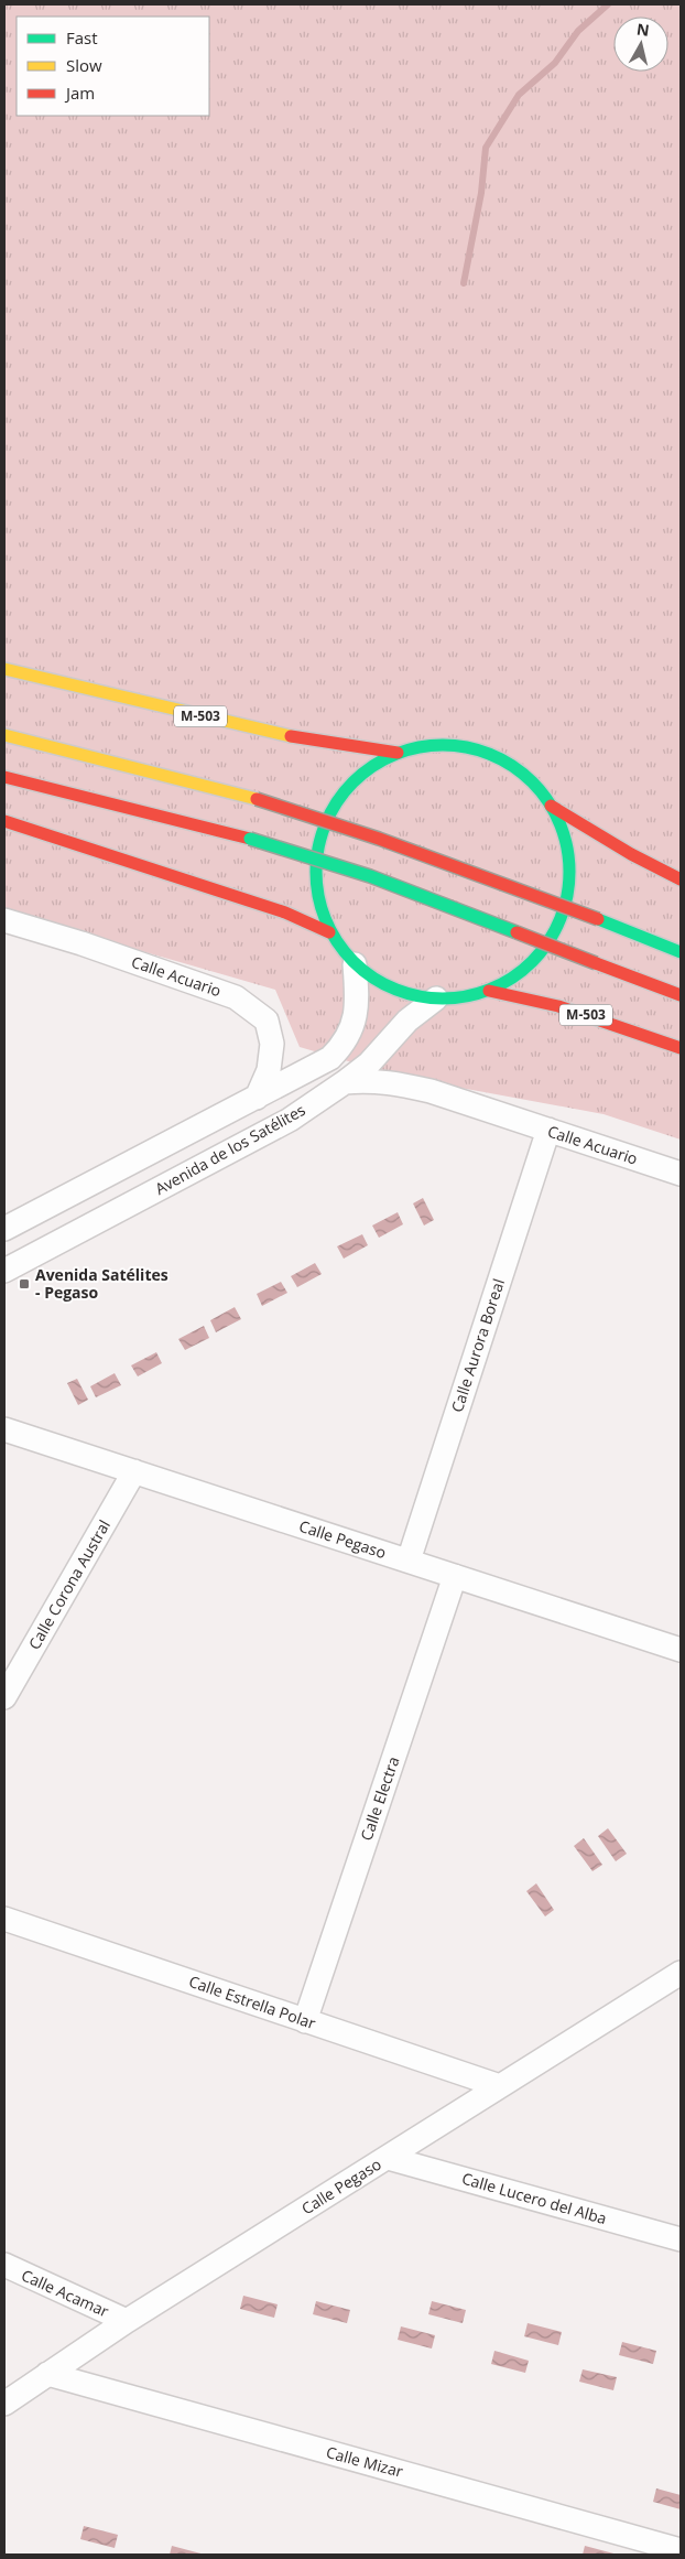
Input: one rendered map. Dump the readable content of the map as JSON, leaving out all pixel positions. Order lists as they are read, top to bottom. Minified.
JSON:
{"streets":{"main road":["M-503"],"street":["Calle Acuario","Avenida de los Satélites","Calle Aurora Boreal","Calle Pegaso","Calle Corona Austral","Calle Electra","Calle Estrella Polar","Calle Lucero del Alba","Calle Acamar","Calle Mizar"]},"crossings":[["Calle Acuario","Avenida de los Satélites"],["Calle Acuario","Calle Aurora Boreal"],["Calle Aurora Boreal","Calle Pegaso"],["Calle Pegaso","Calle Corona Austral"],["Calle Pegaso","Calle Electra"],["Calle Pegaso","Calle Estrella Polar"],["Calle Pegaso","Calle Lucero del Alba"],["Calle Pegaso","Calle Acamar"],["Calle Pegaso","Calle Mizar"],["Calle Electra","Calle Estrella Polar"]],"places":{"transit":["Avenida Satélites - Pegaso"]},"legend":["Fast","Slow","Jam"],"north":"top"}
